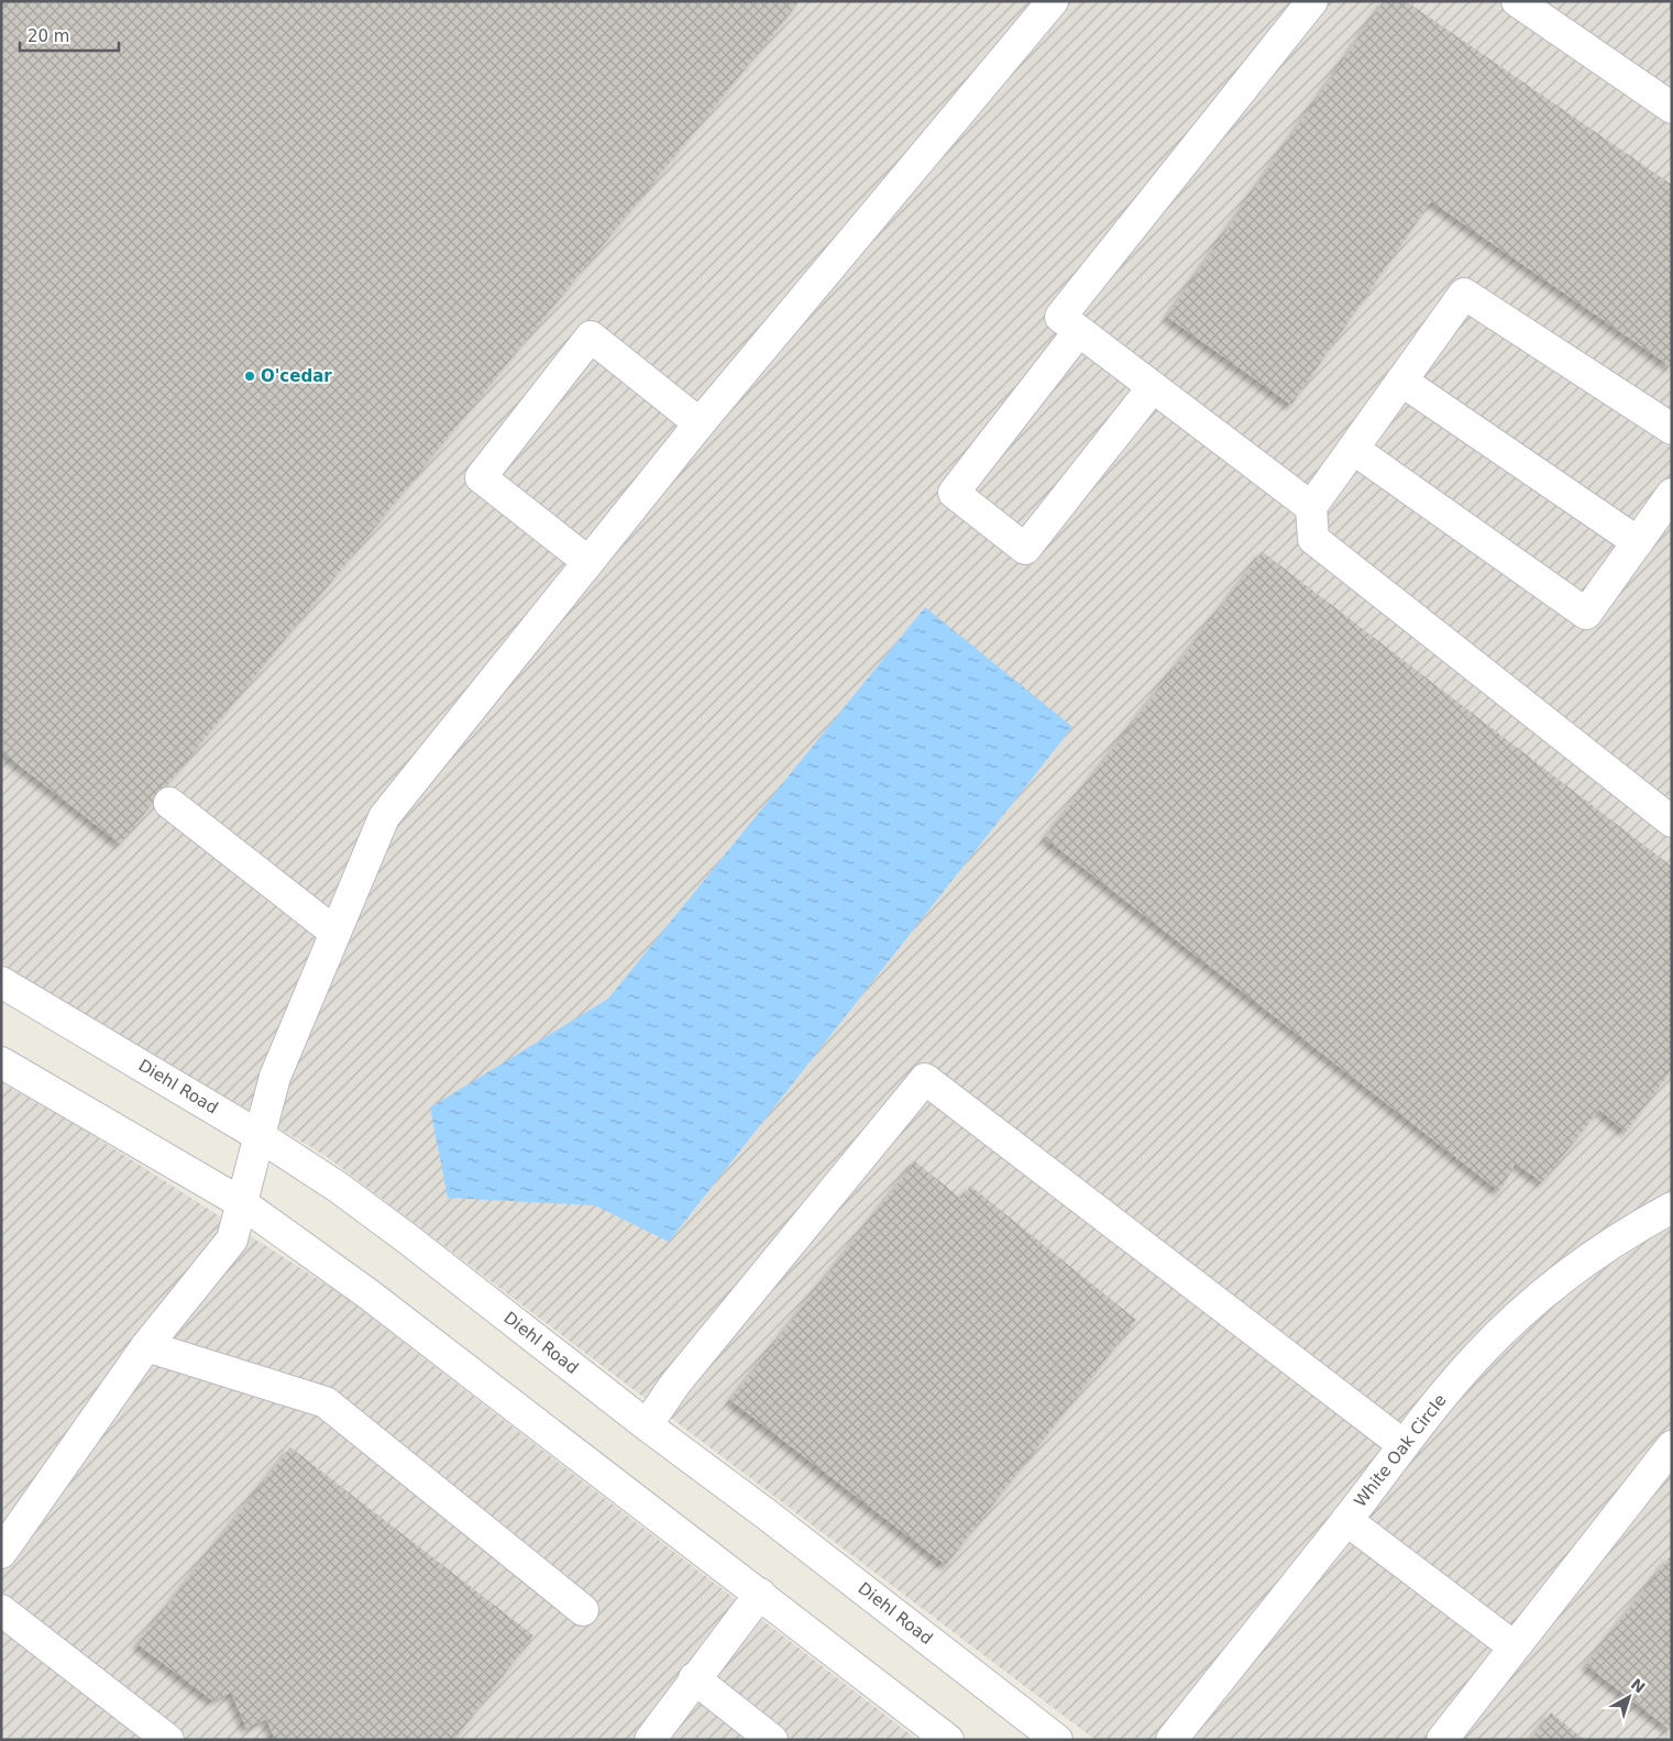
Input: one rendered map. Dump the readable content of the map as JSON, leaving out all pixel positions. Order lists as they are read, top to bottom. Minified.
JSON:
{"streets":{"street":["Diehl Road","White Oak Circle"]},"places":["O'cedar"],"scale_bar":"20 m","north":"top right"}
